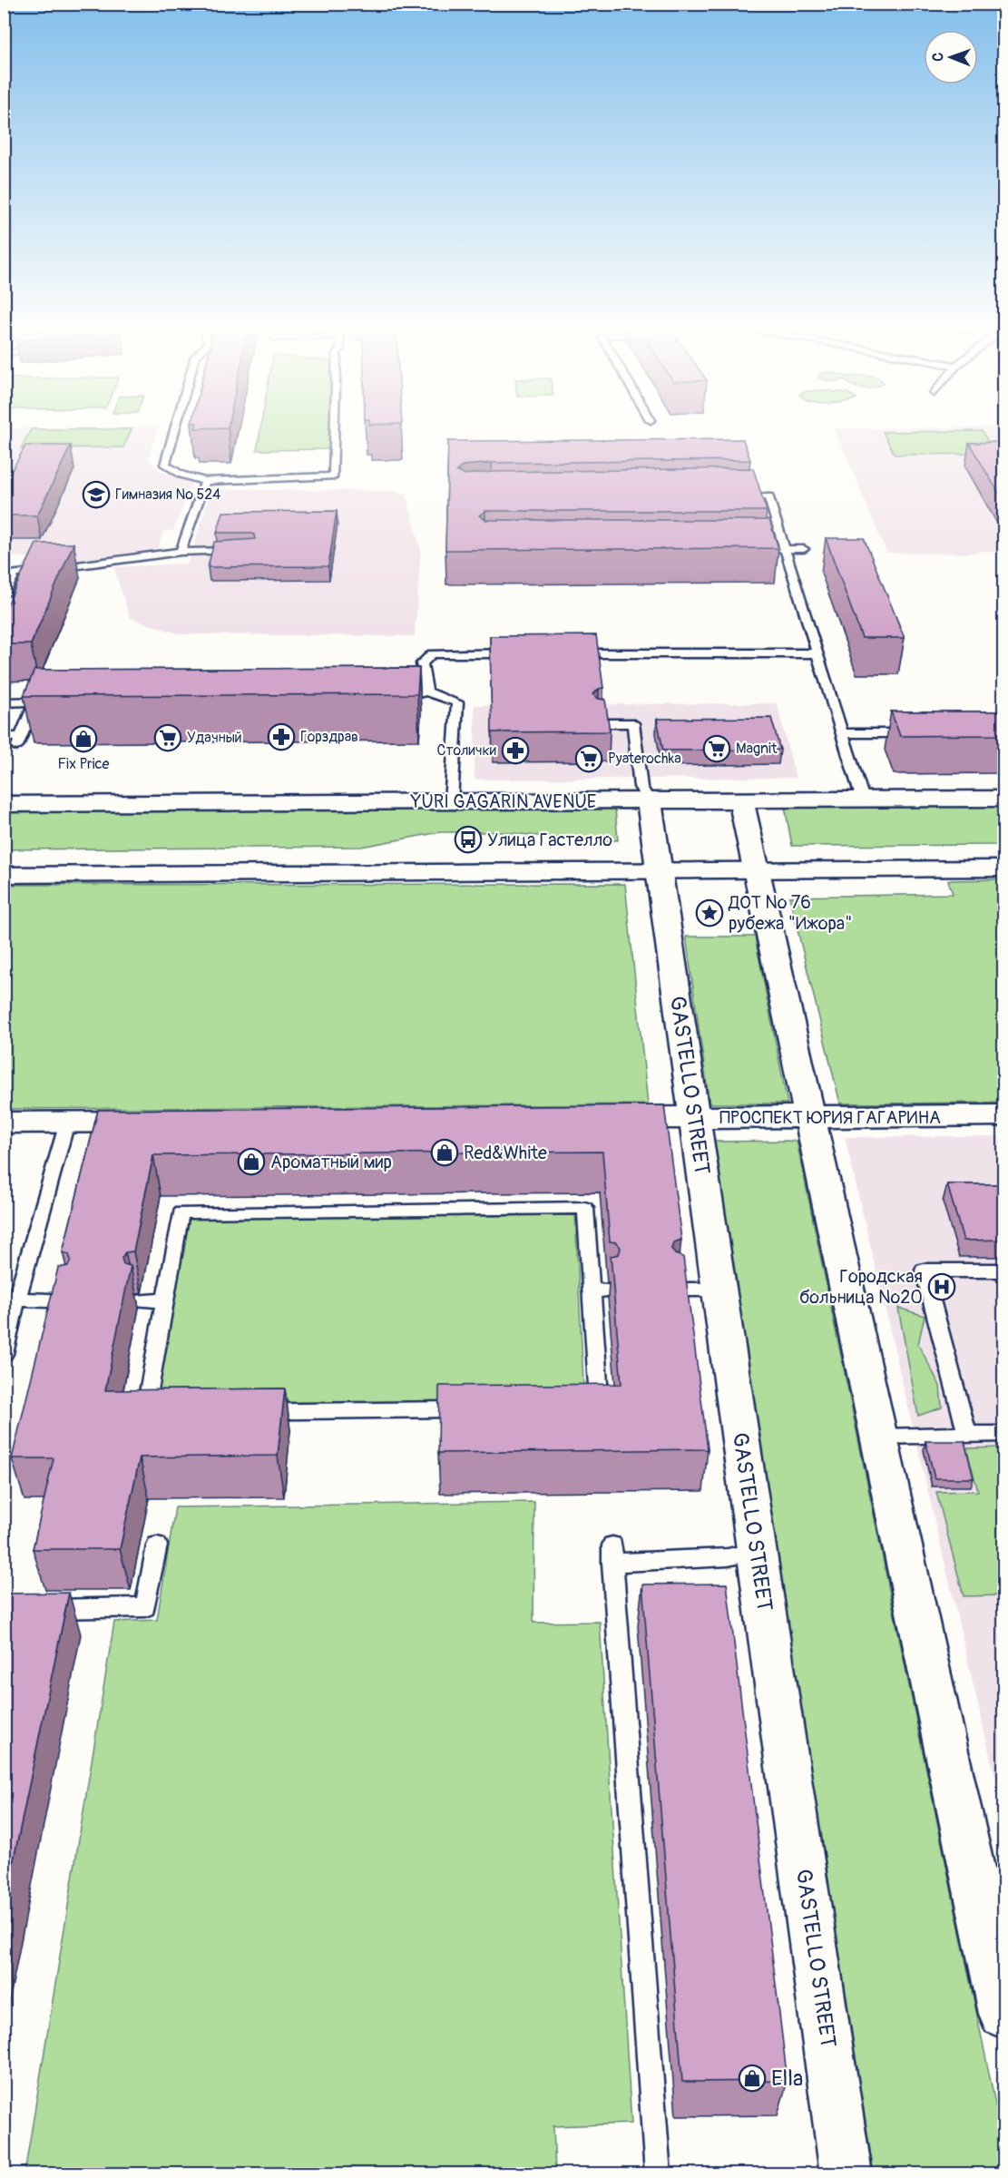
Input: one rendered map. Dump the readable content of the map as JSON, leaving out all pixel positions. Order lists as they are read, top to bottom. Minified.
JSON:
{"streets":{"street":["YURI GAGARIN AVENUE","GASTELLO STREET","ПРОСПЕКТ ЮРИЯ ГАГАРИНА"]},"crossings":[["GASTELLO STREET","ПРОСПЕКТ ЮРИЯ ГАГАРИНА"]],"places":{"school or university":["Гимназия № 524"],"pharmacy":["Горздрав","Столички"],"supermarket":["Удачный","Magnit","Pyaterochka"],"shop":["Fix Price","Red&White","Ароматный мир","Ella"],"bus stop":["Улица Гастелло"],"place":["ДОТ № 76 рубежа \"Ижора\""],"hospital":["Городская больница №20"]},"north":"left"}
